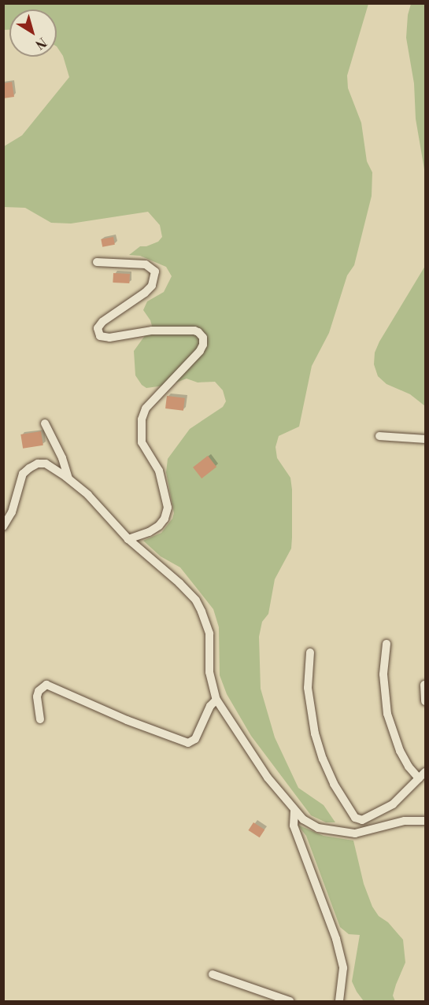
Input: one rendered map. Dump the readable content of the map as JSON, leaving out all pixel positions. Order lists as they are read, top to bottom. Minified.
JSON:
{"north":"bottom right"}
